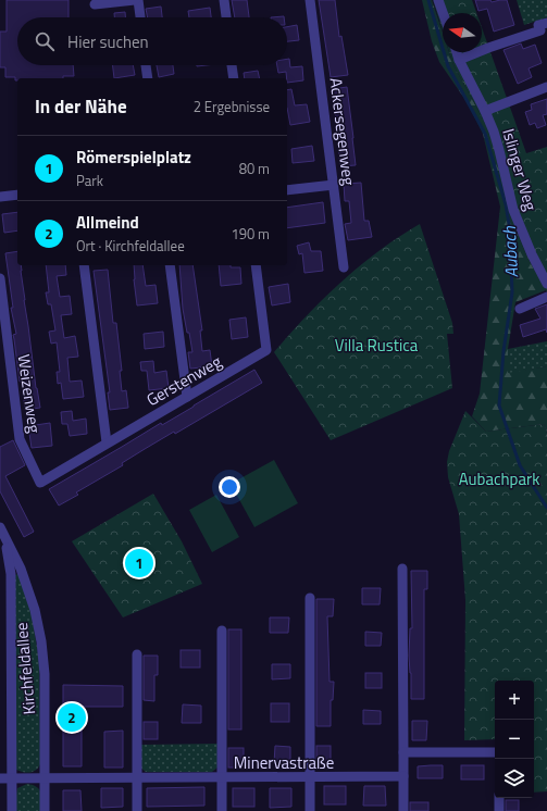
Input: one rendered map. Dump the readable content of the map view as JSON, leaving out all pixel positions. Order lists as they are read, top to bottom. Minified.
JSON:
{"streets":{"street":["Ackersegenweg","Islinger Weg","Gerstenweg","Weizenweg","Kirchfeldallee","Minervastraße"]},"crossings":[["Gerstenweg","Weizenweg"],["Kirchfeldallee","Minervastraße"]],"water":["Aubach"],"parks":["Villa Rustica","Aubachpark"],"north":"left","page":{"search":"Hier suchen","heading":["In der Nähe","2 Ergebnisse"],"list":[{"mark":"1","name":"Römerspielplatz","note":"Park","value":"80 m"},{"mark":"2","name":"Allmeind","note":"Ort · Kirchfeldallee","value":"190 m"}],"pins":["1","2"],"map_buttons":["+","−"]}}
